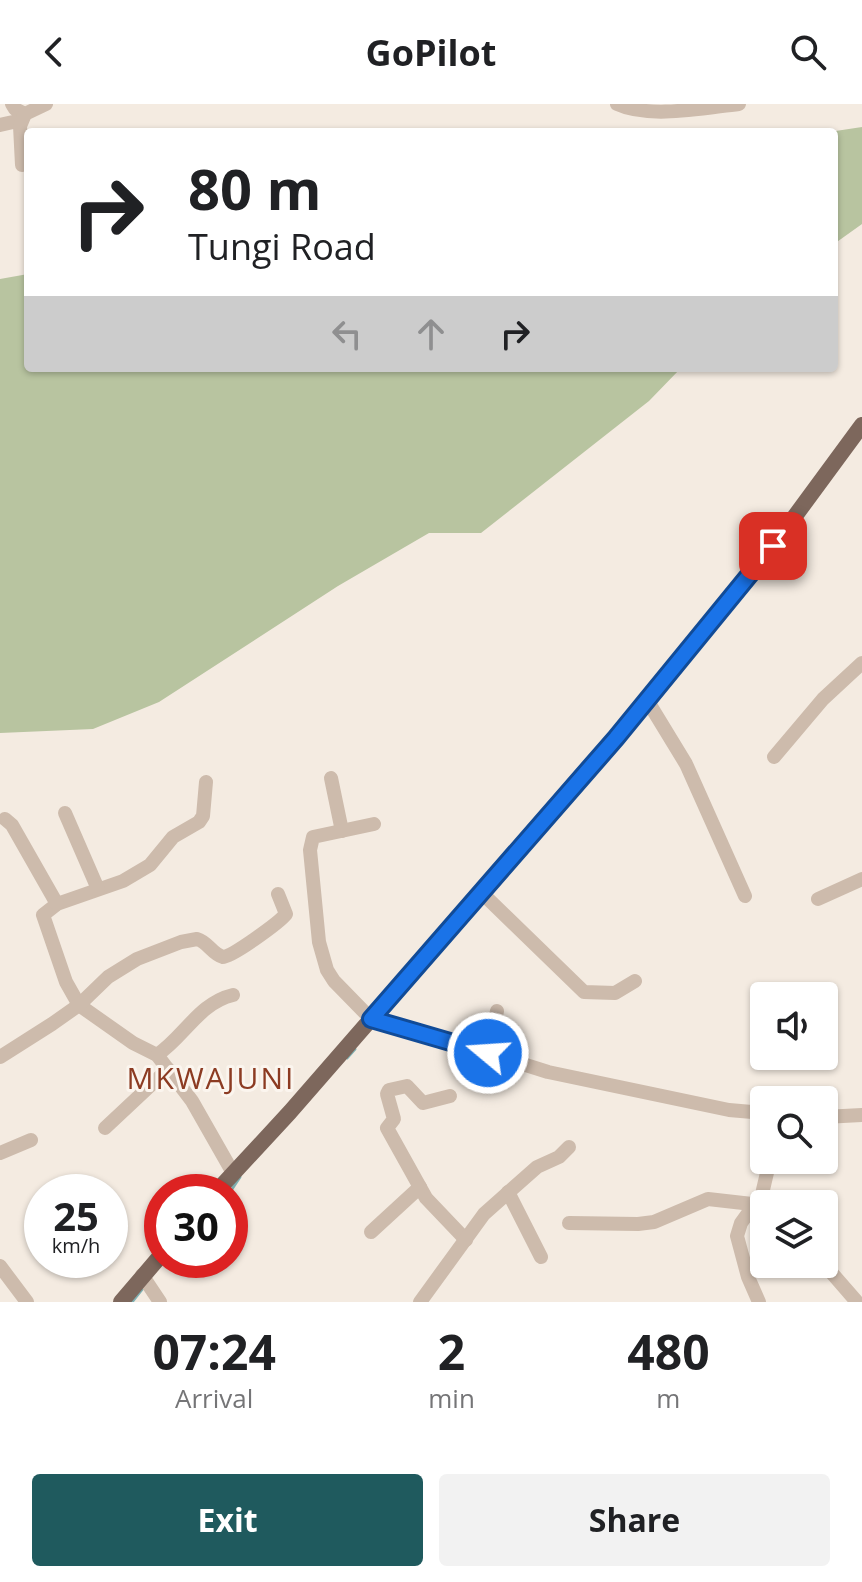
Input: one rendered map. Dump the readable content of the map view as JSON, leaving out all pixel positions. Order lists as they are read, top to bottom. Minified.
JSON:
{"districts":["MKWAJUNI"],"page":{"header":"GoPilot","turn":["80 m","Tungi Road"],"speed":"25 km/h","limit":"30","eta":["07:24","Arrival","2","min","480","m"],"buttons":["Exit","Share"]}}
